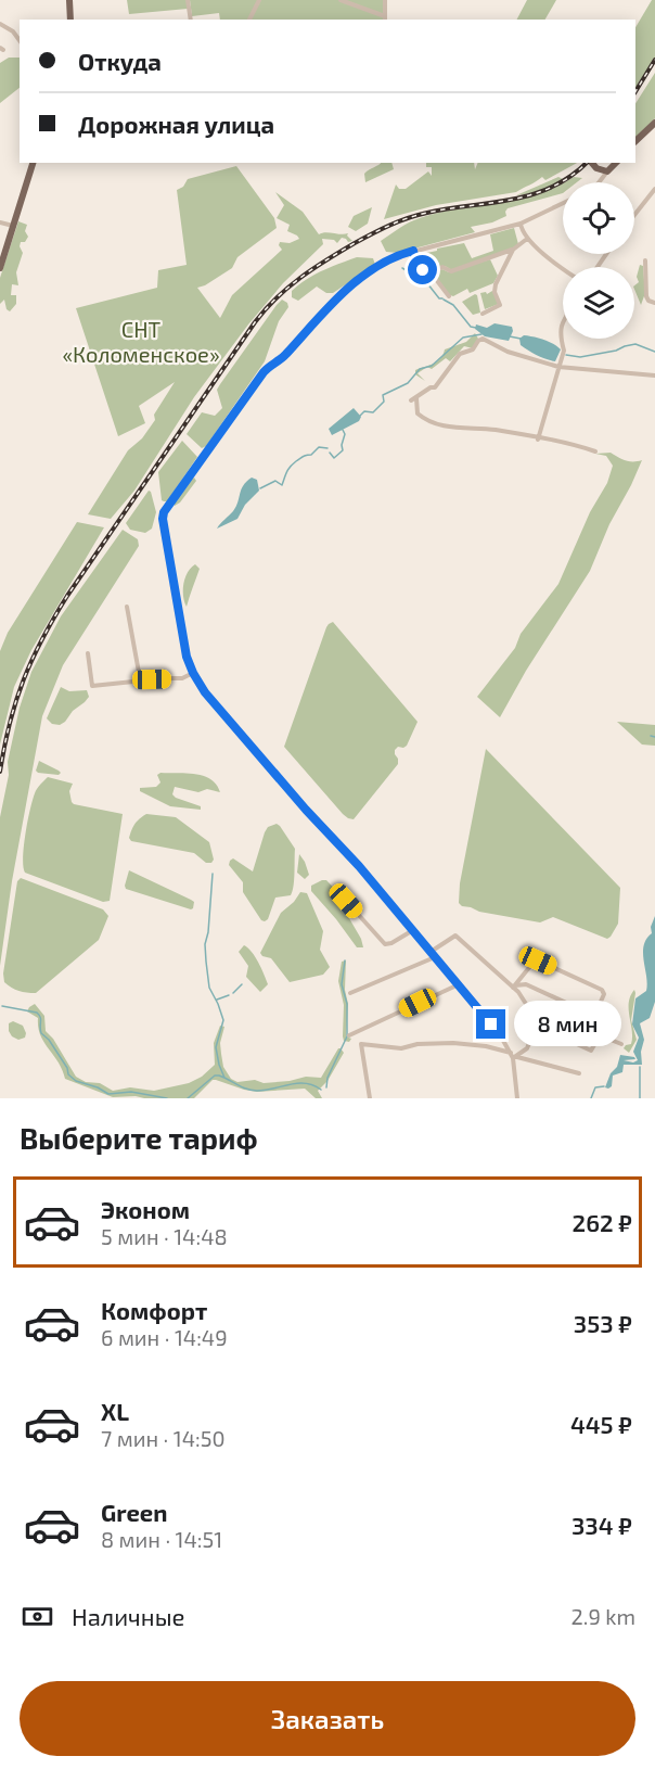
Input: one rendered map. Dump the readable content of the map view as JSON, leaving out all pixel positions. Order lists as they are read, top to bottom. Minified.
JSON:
{"parks":["СНТ «Коломенское»"],"page":{"banner":["Откуда","Дорожная улица"],"bubble":"8 мин","heading":"Выберите тариф","list":[{"name":"Эконом","note":"5 мин · 14:48","value":"262 ₽"},{"name":"Комфорт","note":"6 мин · 14:49","value":"353 ₽"},{"name":"XL","note":"7 мин · 14:50","value":"445 ₽"},{"name":"Green","note":"8 мин · 14:51","value":"334 ₽"}],"pay":["Наличные","2.9 km"],"buttons":"Заказать"}}
